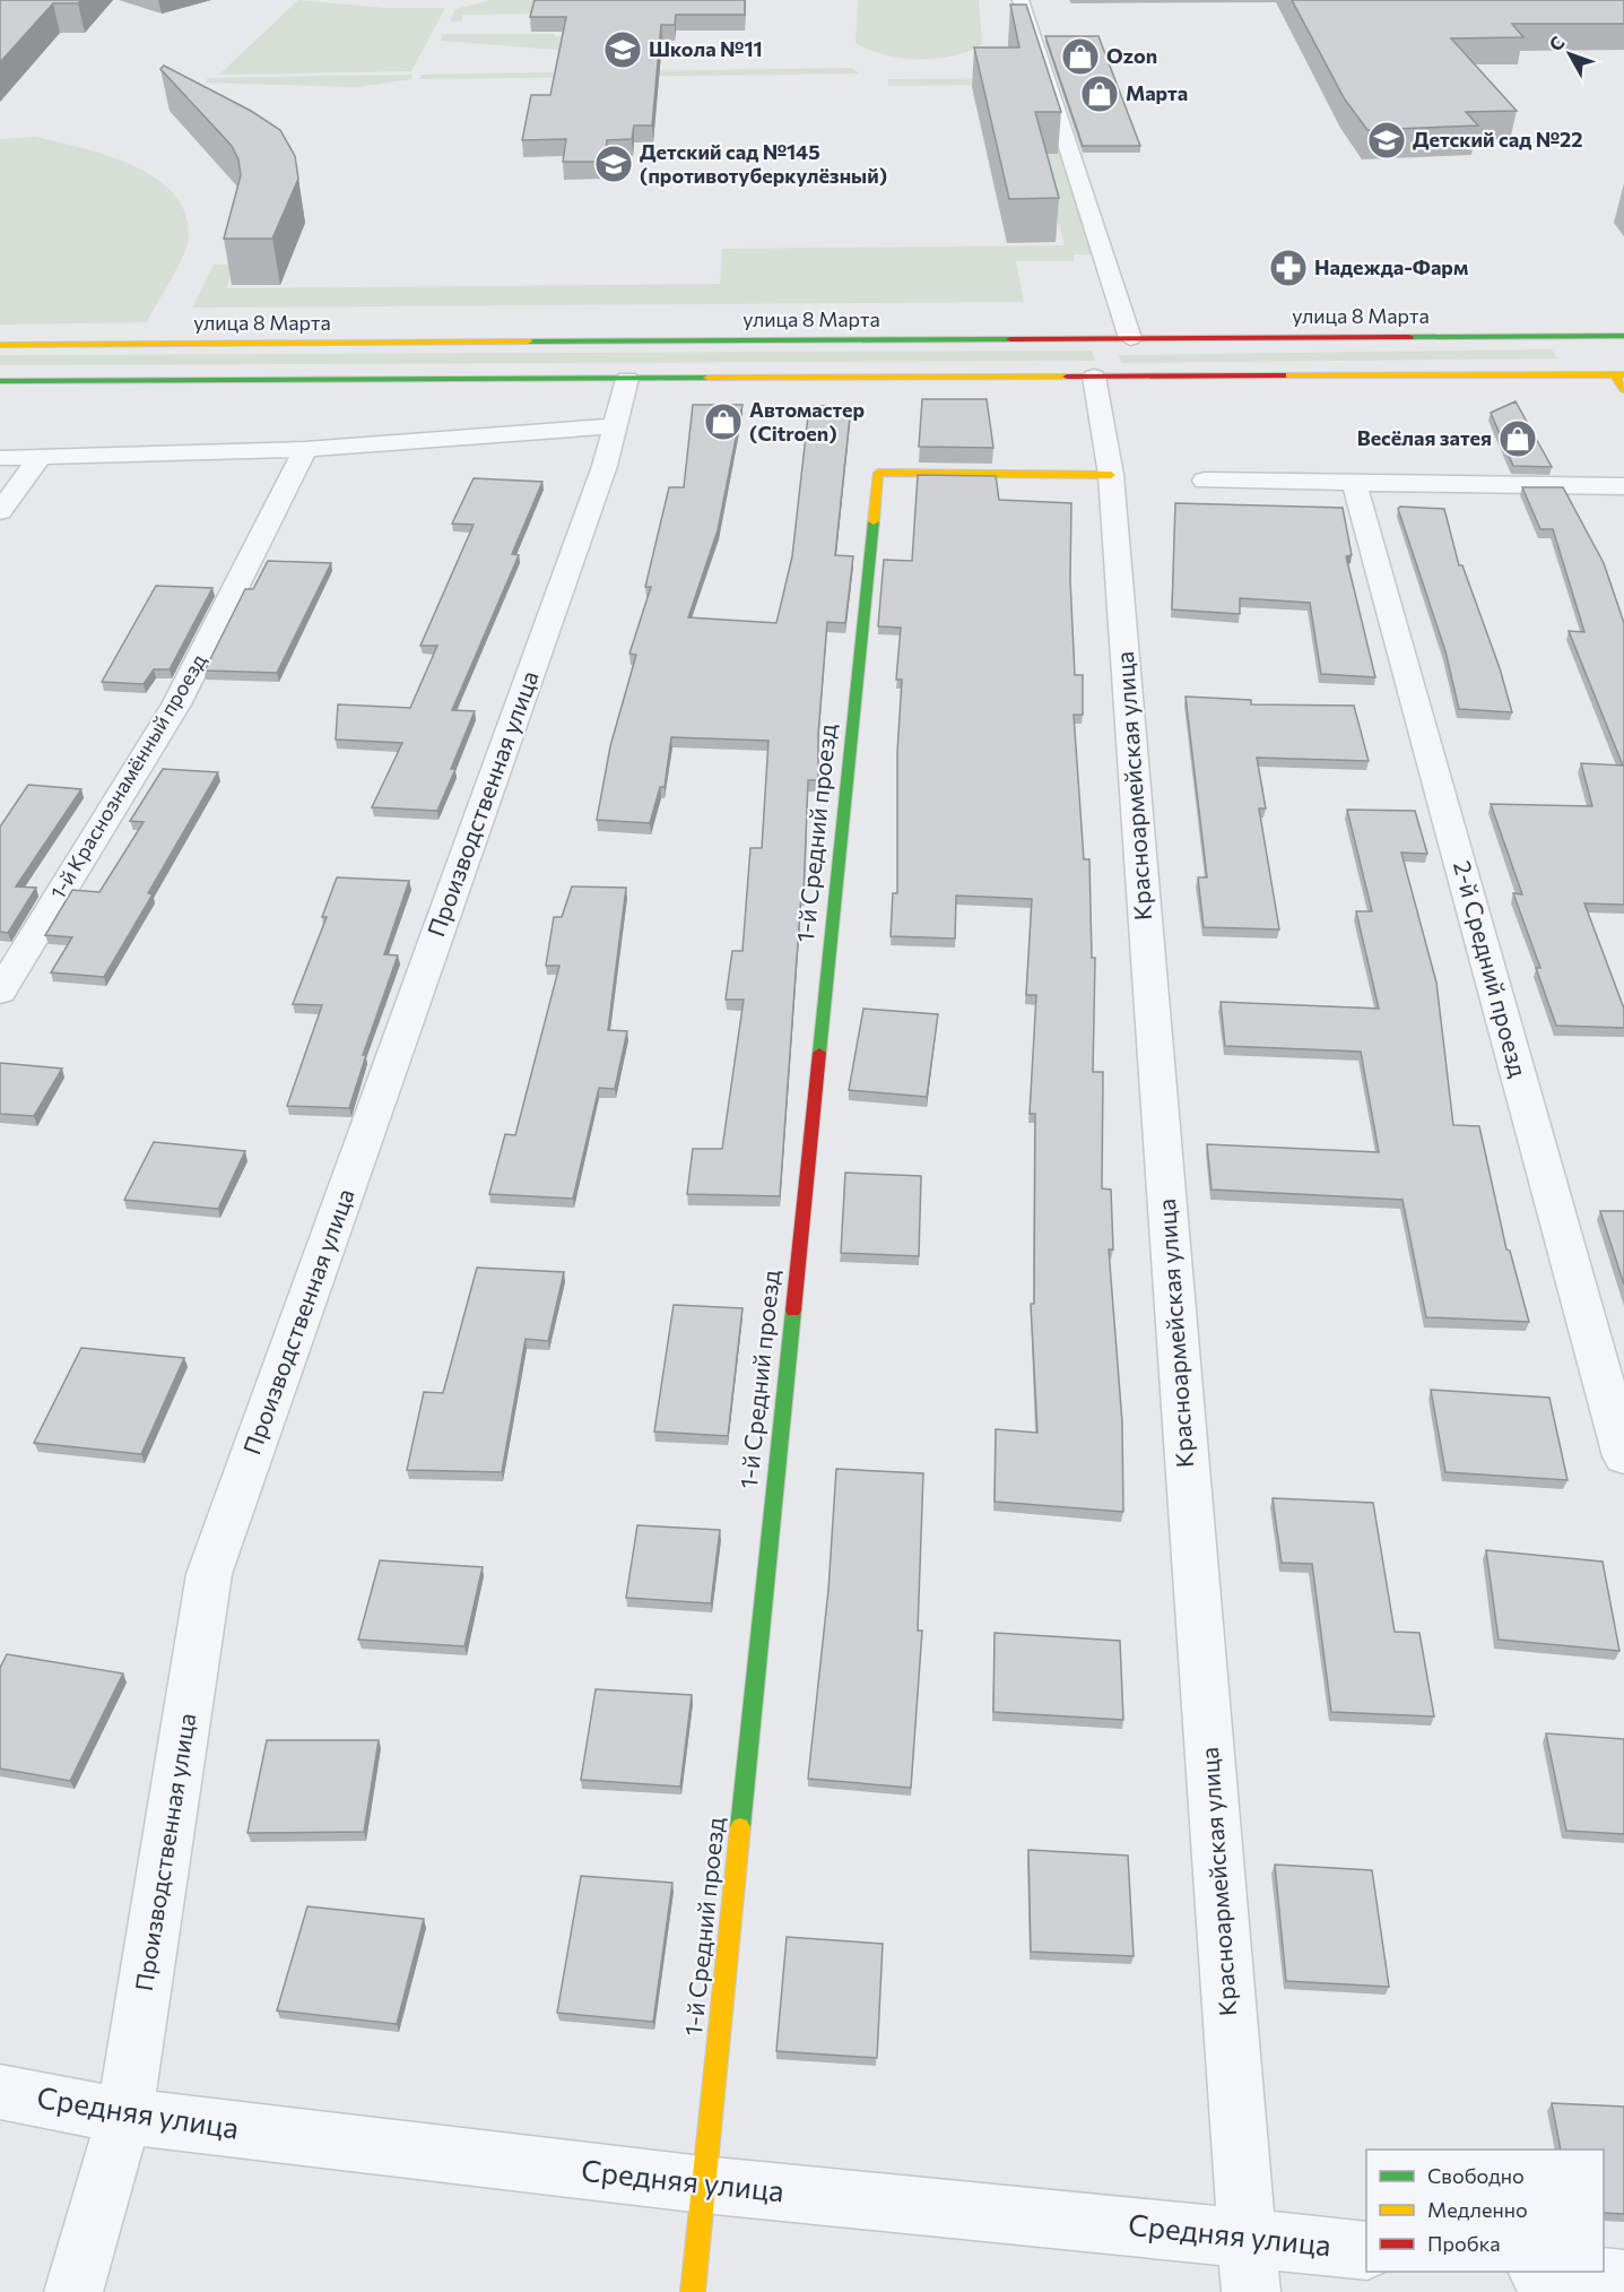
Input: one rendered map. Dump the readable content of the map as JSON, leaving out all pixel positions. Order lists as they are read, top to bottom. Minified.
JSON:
{"streets":{"main road":["улица 8 Марта","1-й Средний проезд"],"street":["1-й Краснознамённый проезд","Красноармейская улица","Производственная улица","2-й Средний проезд","Средняя улица"]},"crossings":[["Красноармейская улица","1-й Средний проезд"],["Красноармейская улица","Средняя улица"],["Производственная улица","Средняя улица"],["1-й Средний проезд","Средняя улица"]],"places":{"school or university":["Школа №11","Детский сад №22","Детский сад №145 (противотуберкулёзный)"],"shop":["Ozon","Марта","Автомастер (Citroen)","Весёлая затея"],"pharmacy":["Надежда-Фарм"]},"legend":["Свободно","Медленно","Пробка"],"north":"top left"}
